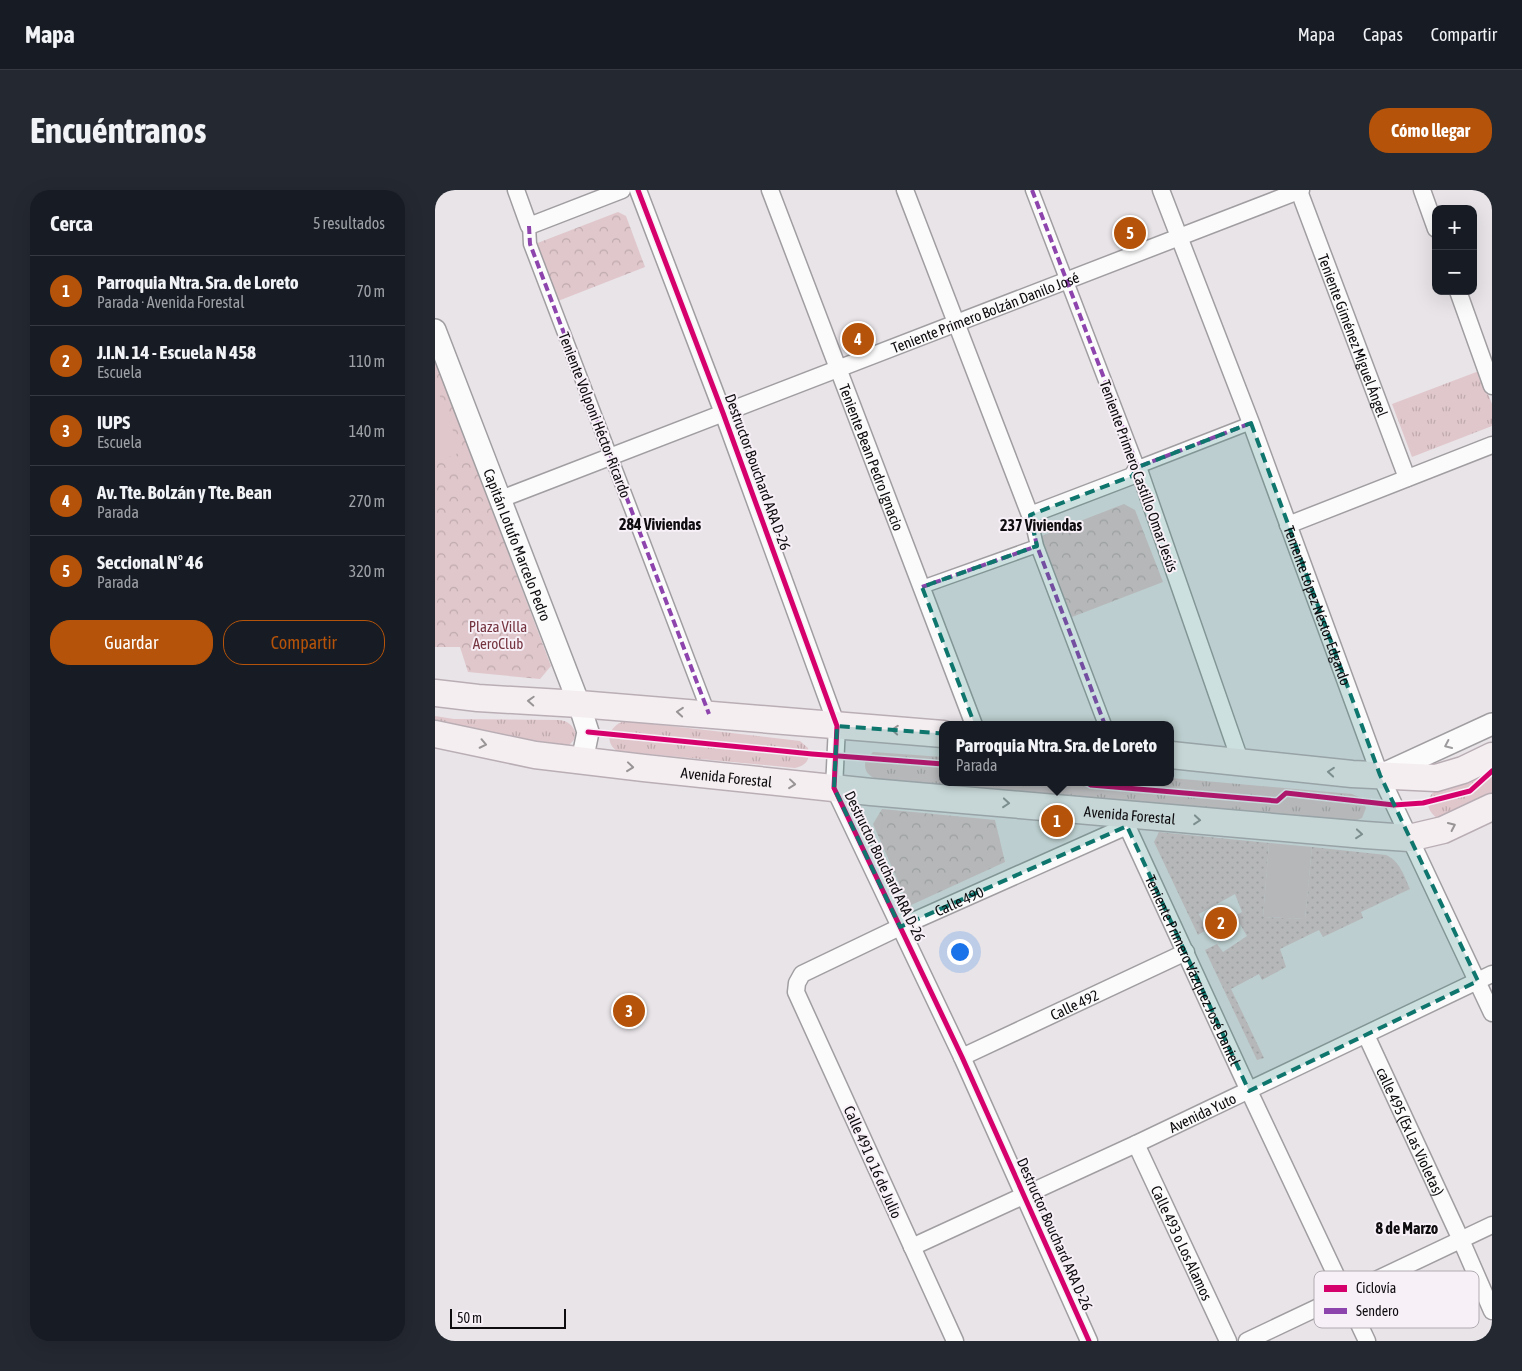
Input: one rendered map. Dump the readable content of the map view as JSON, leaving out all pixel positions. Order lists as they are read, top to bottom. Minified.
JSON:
{"streets":{"main road":["Avenida Forestal"],"street":["Teniente Primero Bolzán Danilo José","Teniente Giménez Miguel Ángel","Teniente Volponi Héctor Ricardo","Teniente Bean Pedro Ignacio","Destructor Bouchard ARA D-26","Teniente Primero Castillo Omar Jesús","Capitán Lotufo Marcelo Pedro","Teniente López Néstor Edgardo","Calle 490","Teniente Primero Vázquez José Daniel","Calle 492","Avenida Yuto","calle 495 (Ex Las Violetas)","Calle 491 o 16 de Julio","Calle 493 o Los Alamos"]},"crossings":[["Teniente Primero Bolzán Danilo José","Teniente Giménez Miguel Ángel"],["Teniente Primero Bolzán Danilo José","Teniente Volponi Héctor Ricardo"],["Teniente Primero Bolzán Danilo José","Teniente Bean Pedro Ignacio"],["Teniente Primero Bolzán Danilo José","Destructor Bouchard ARA D-26"],["Teniente Primero Bolzán Danilo José","Teniente Primero Castillo Omar Jesús"],["Teniente Primero Bolzán Danilo José","Capitán Lotufo Marcelo Pedro"],["Teniente Primero Bolzán Danilo José","Teniente López Néstor Edgardo"],["Destructor Bouchard ARA D-26","Avenida Forestal"],["Destructor Bouchard ARA D-26","Calle 490"],["Destructor Bouchard ARA D-26","Calle 492"],["Destructor Bouchard ARA D-26","Avenida Yuto"],["Capitán Lotufo Marcelo Pedro","Avenida Forestal"],["Teniente López Néstor Edgardo","Avenida Forestal"],["Teniente López Néstor Edgardo","Avenida Yuto"],["Avenida Forestal","Calle 490"],["Avenida Forestal","Teniente Primero Vázquez José Daniel"],["Calle 490","Teniente Primero Vázquez José Daniel"],["Calle 490","Calle 491 o 16 de Julio"],["Teniente Primero Vázquez José Daniel","Calle 492"],["Teniente Primero Vázquez José Daniel","Avenida Yuto"],["Avenida Yuto","calle 495 (Ex Las Violetas)"],["Avenida Yuto","Calle 491 o 16 de Julio"],["Avenida Yuto","Calle 493 o Los Alamos"]],"districts":["284 Viviendas","237 Viviendas","8 de Marzo"],"parks":["Plaza Villa AeroClub"],"legend":["Ciclovía","Sendero"],"scale_bar":"50 m","page":{"header":"Mapa","nav":["Mapa","Capas","Compartir"],"buttons":["Cómo llegar",["Guardar","Compartir"]],"title":"Encuéntranos","heading":["Cerca","5 resultados"],"map_buttons":["+","−"],"pins":["5","4","1","2","3"],"list":[{"mark":"1","name":"Parroquia Ntra. Sra. de Loreto","note":"Parada · Avenida Forestal","value":"70 m"},{"mark":"2","name":"J.I.N. 14 - Escuela N 458","note":"Escuela","value":"110 m"},{"mark":"3","name":"IUPS","note":"Escuela","value":"140 m"},{"mark":"4","name":"Av. Tte. Bolzán y Tte. Bean","note":"Parada","value":"270 m"},{"mark":"5","name":"Seccional N° 46","note":"Parada","value":"320 m"}],"popup":["Parroquia Ntra. Sra. de Loreto","Parada"],"scale":"50 m"}}
